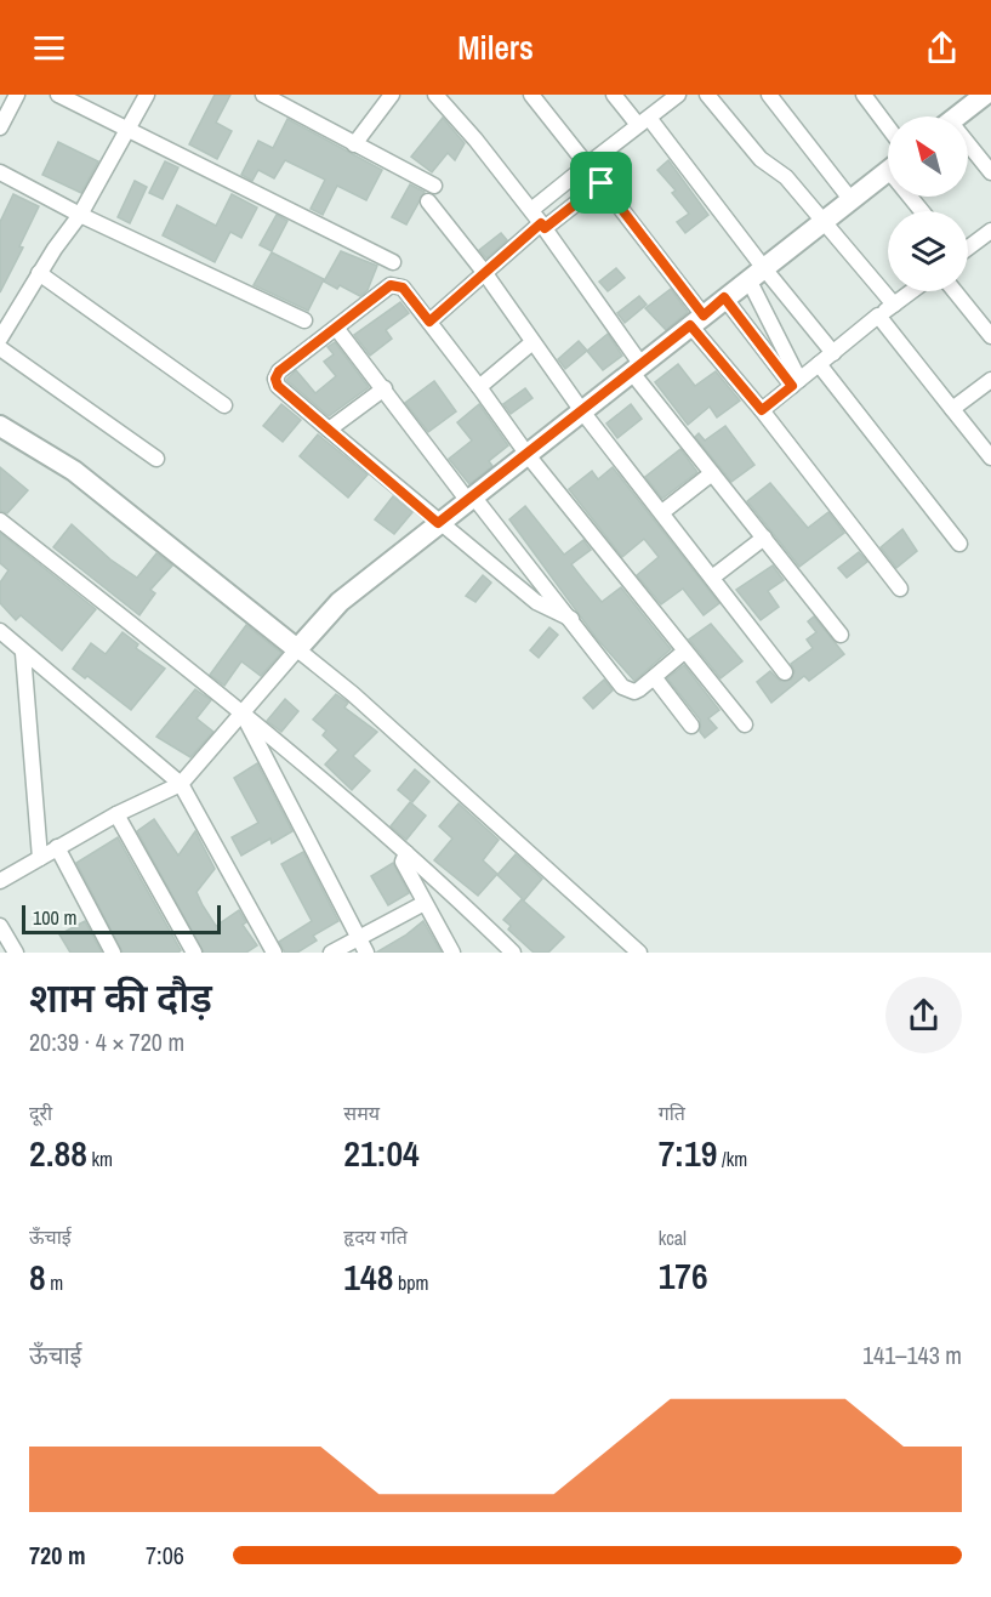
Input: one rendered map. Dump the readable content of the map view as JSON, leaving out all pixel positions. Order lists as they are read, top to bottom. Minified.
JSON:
{"scale_bar":"100 m","north":"top left","page":{"header":"Milers","scale":"100 m","heading":["शाम की दौड़","20:39 · 4 × 720 m"],"stats":[["दूरी","2.88 km"],["समय","21:04"],["गति","7:19 /km"],["ऊँचाई","8 m"],["हृदय गति","148 bpm"],["kcal","176"]],"chart":["ऊँचाई","141–143 m"],"list":[{"name":"720 m","note":"7:06"}]}}
